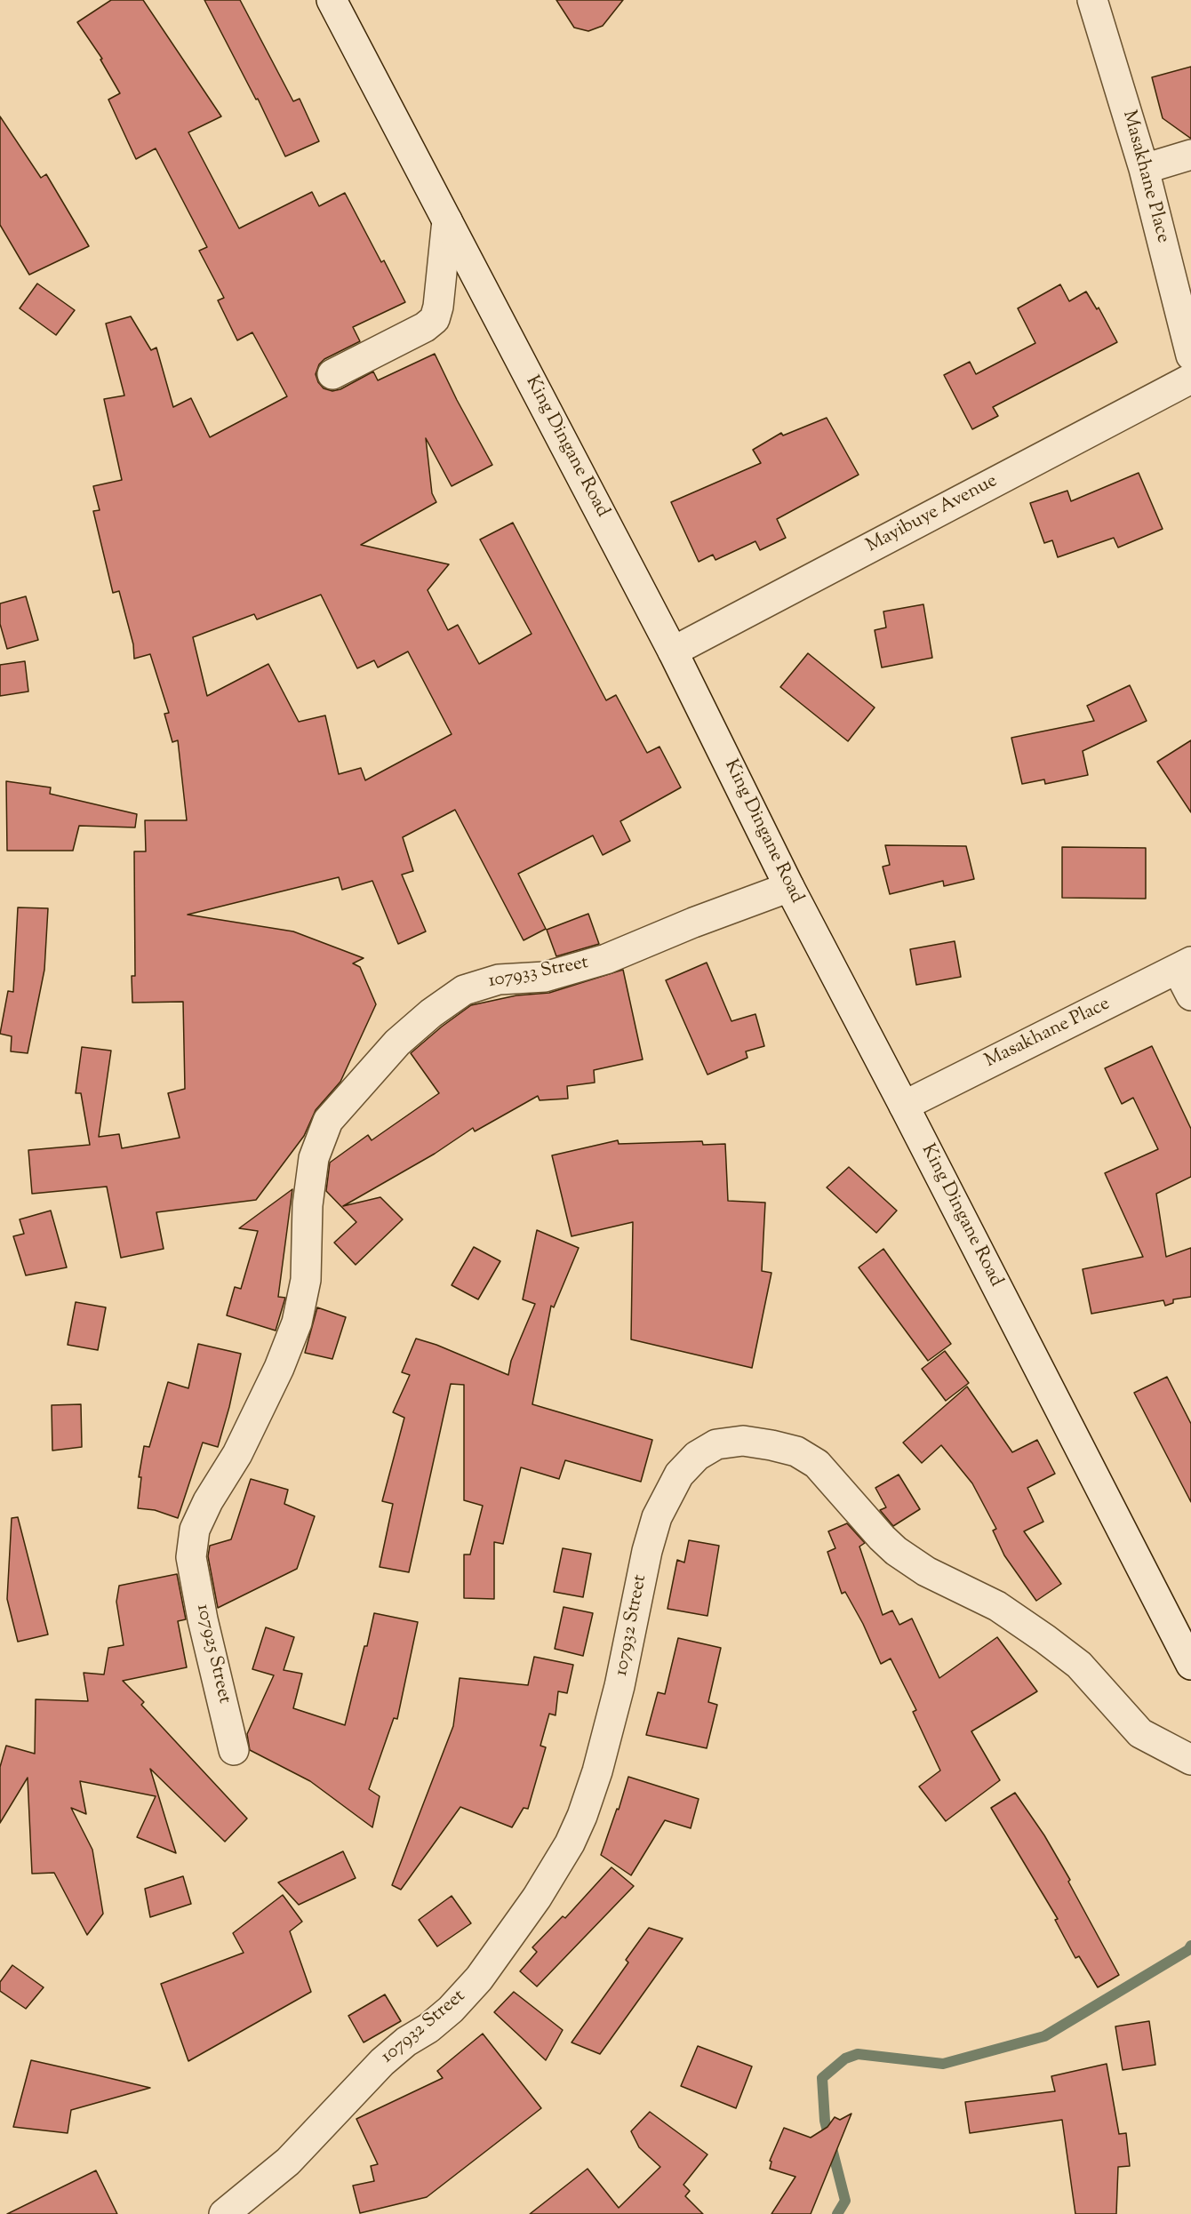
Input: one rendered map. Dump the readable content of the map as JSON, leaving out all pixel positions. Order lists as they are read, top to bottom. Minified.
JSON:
{"streets":{"street":["Masakhane Place","King Dingane Road","Mayibuye Avenue","107933 Street","107932 Street","107925 Street"]},"crossings":[["Masakhane Place","King Dingane Road"],["King Dingane Road","Mayibuye Avenue"],["King Dingane Road","107933 Street"],["107933 Street","107925 Street"]]}
